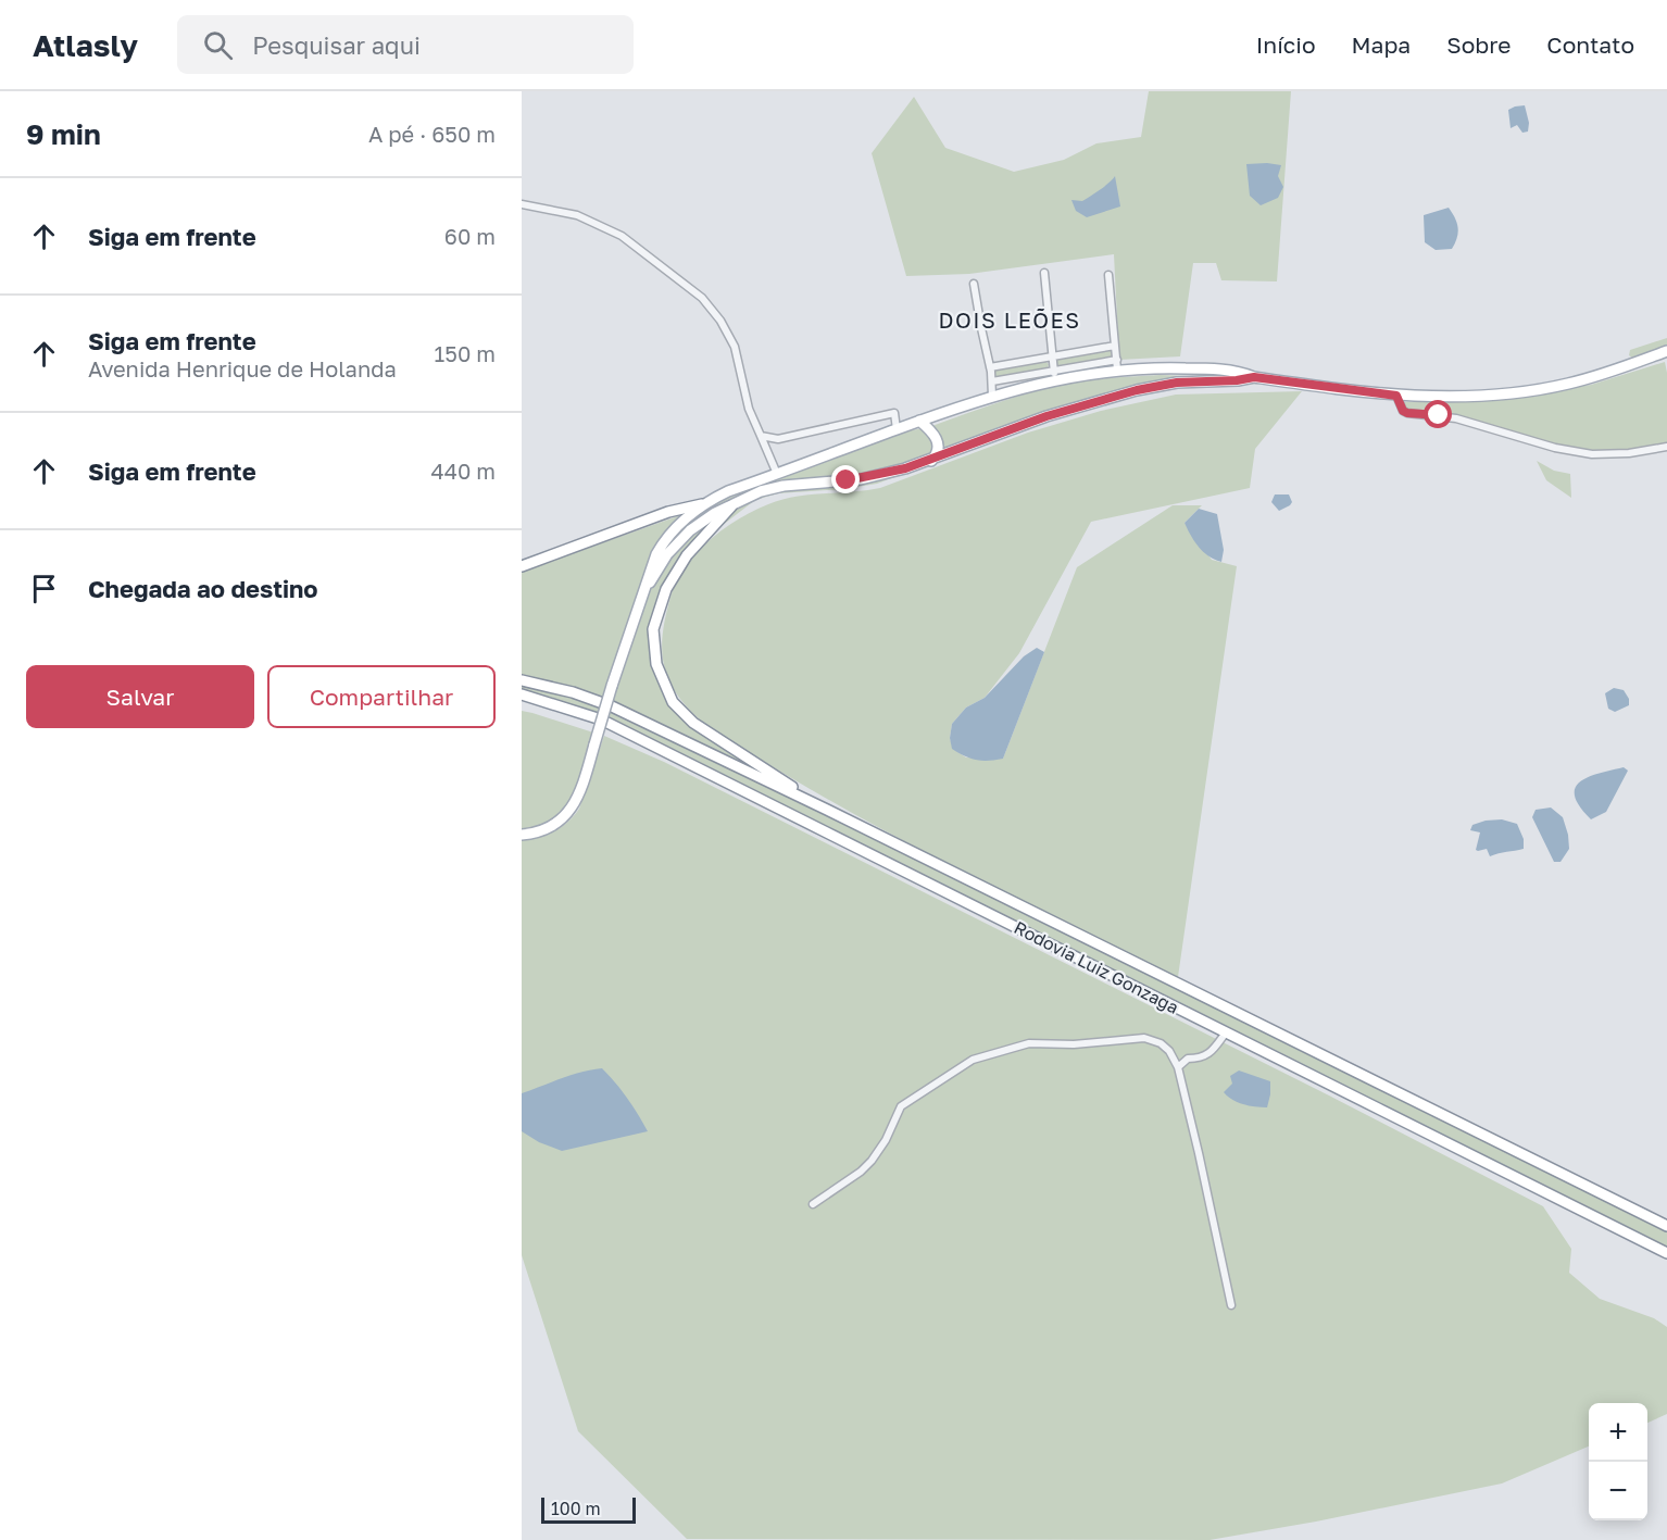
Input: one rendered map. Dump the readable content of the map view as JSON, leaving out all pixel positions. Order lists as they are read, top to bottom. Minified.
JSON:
{"streets":{"main road":["Rodovia Luiz Gonzaga"]},"districts":["DOIS LEÕES"],"scale_bar":"100 m","page":{"header":"Atlasly","search":"Pesquisar aqui","nav":["Início","Mapa","Sobre","Contato"],"heading":["9 min","A pé · 650 m"],"list":[["Siga em frente","60 m"],["Siga em frente","Avenida Henrique de Holanda","150 m"],["Siga em frente","440 m"],"Chegada ao destino"],"buttons":["Salvar","Compartilhar"],"map_buttons":["+","−"],"scale":"100 m"}}
